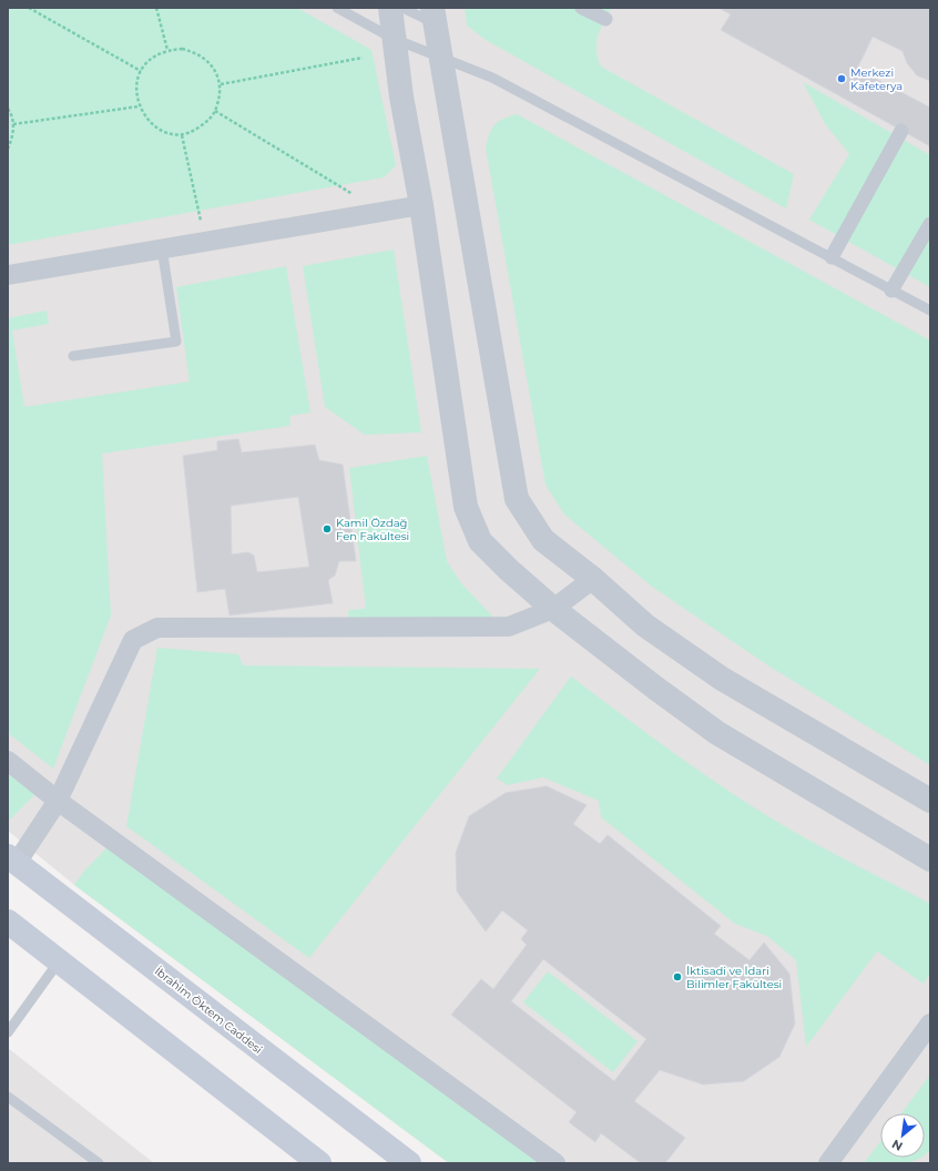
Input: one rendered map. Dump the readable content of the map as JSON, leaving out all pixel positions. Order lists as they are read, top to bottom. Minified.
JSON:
{"streets":{"main road":["İbrahim Öktem Caddesi"]},"places":["Merkezi Kafeterya","Kamil Özdağ Fen Fakültesi","İktisadi ve İdari Bilimler Fakültesi"],"north":"bottom left"}
